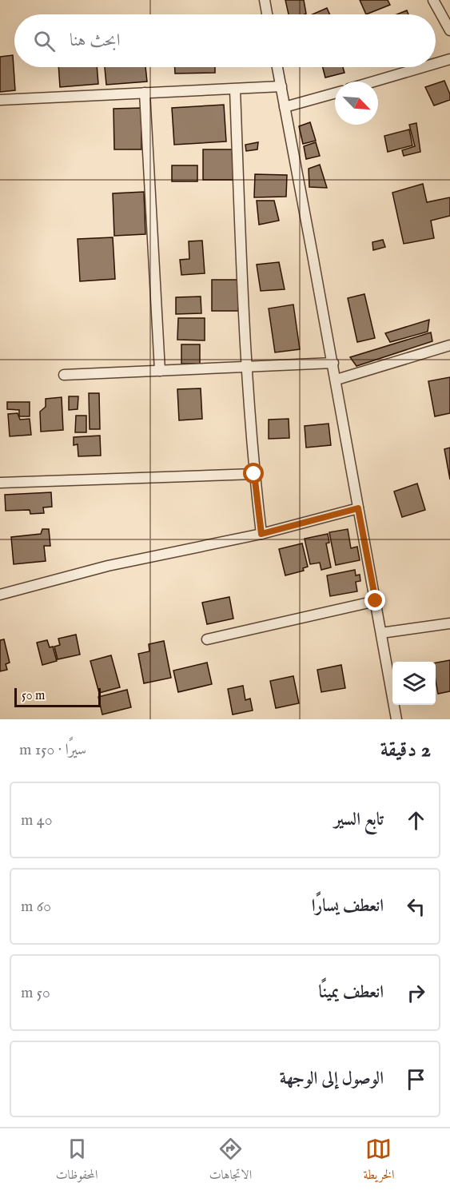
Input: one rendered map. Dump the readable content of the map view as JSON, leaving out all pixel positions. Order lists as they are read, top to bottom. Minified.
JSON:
{"scale_bar":"50 m","north":"bottom right","page":{"search":"ابحث هنا","scale":"50 m","heading":["2 دقيقة","سيرًا · 150 m"],"list":[["تابع السير","40 m"],["انعطف يسارًا","60 m"],["انعطف يمينًا","50 m"],"الوصول إلى الوجهة"],"nav":["الخريطة","الاتجاهات","المحفوظات"]}}
